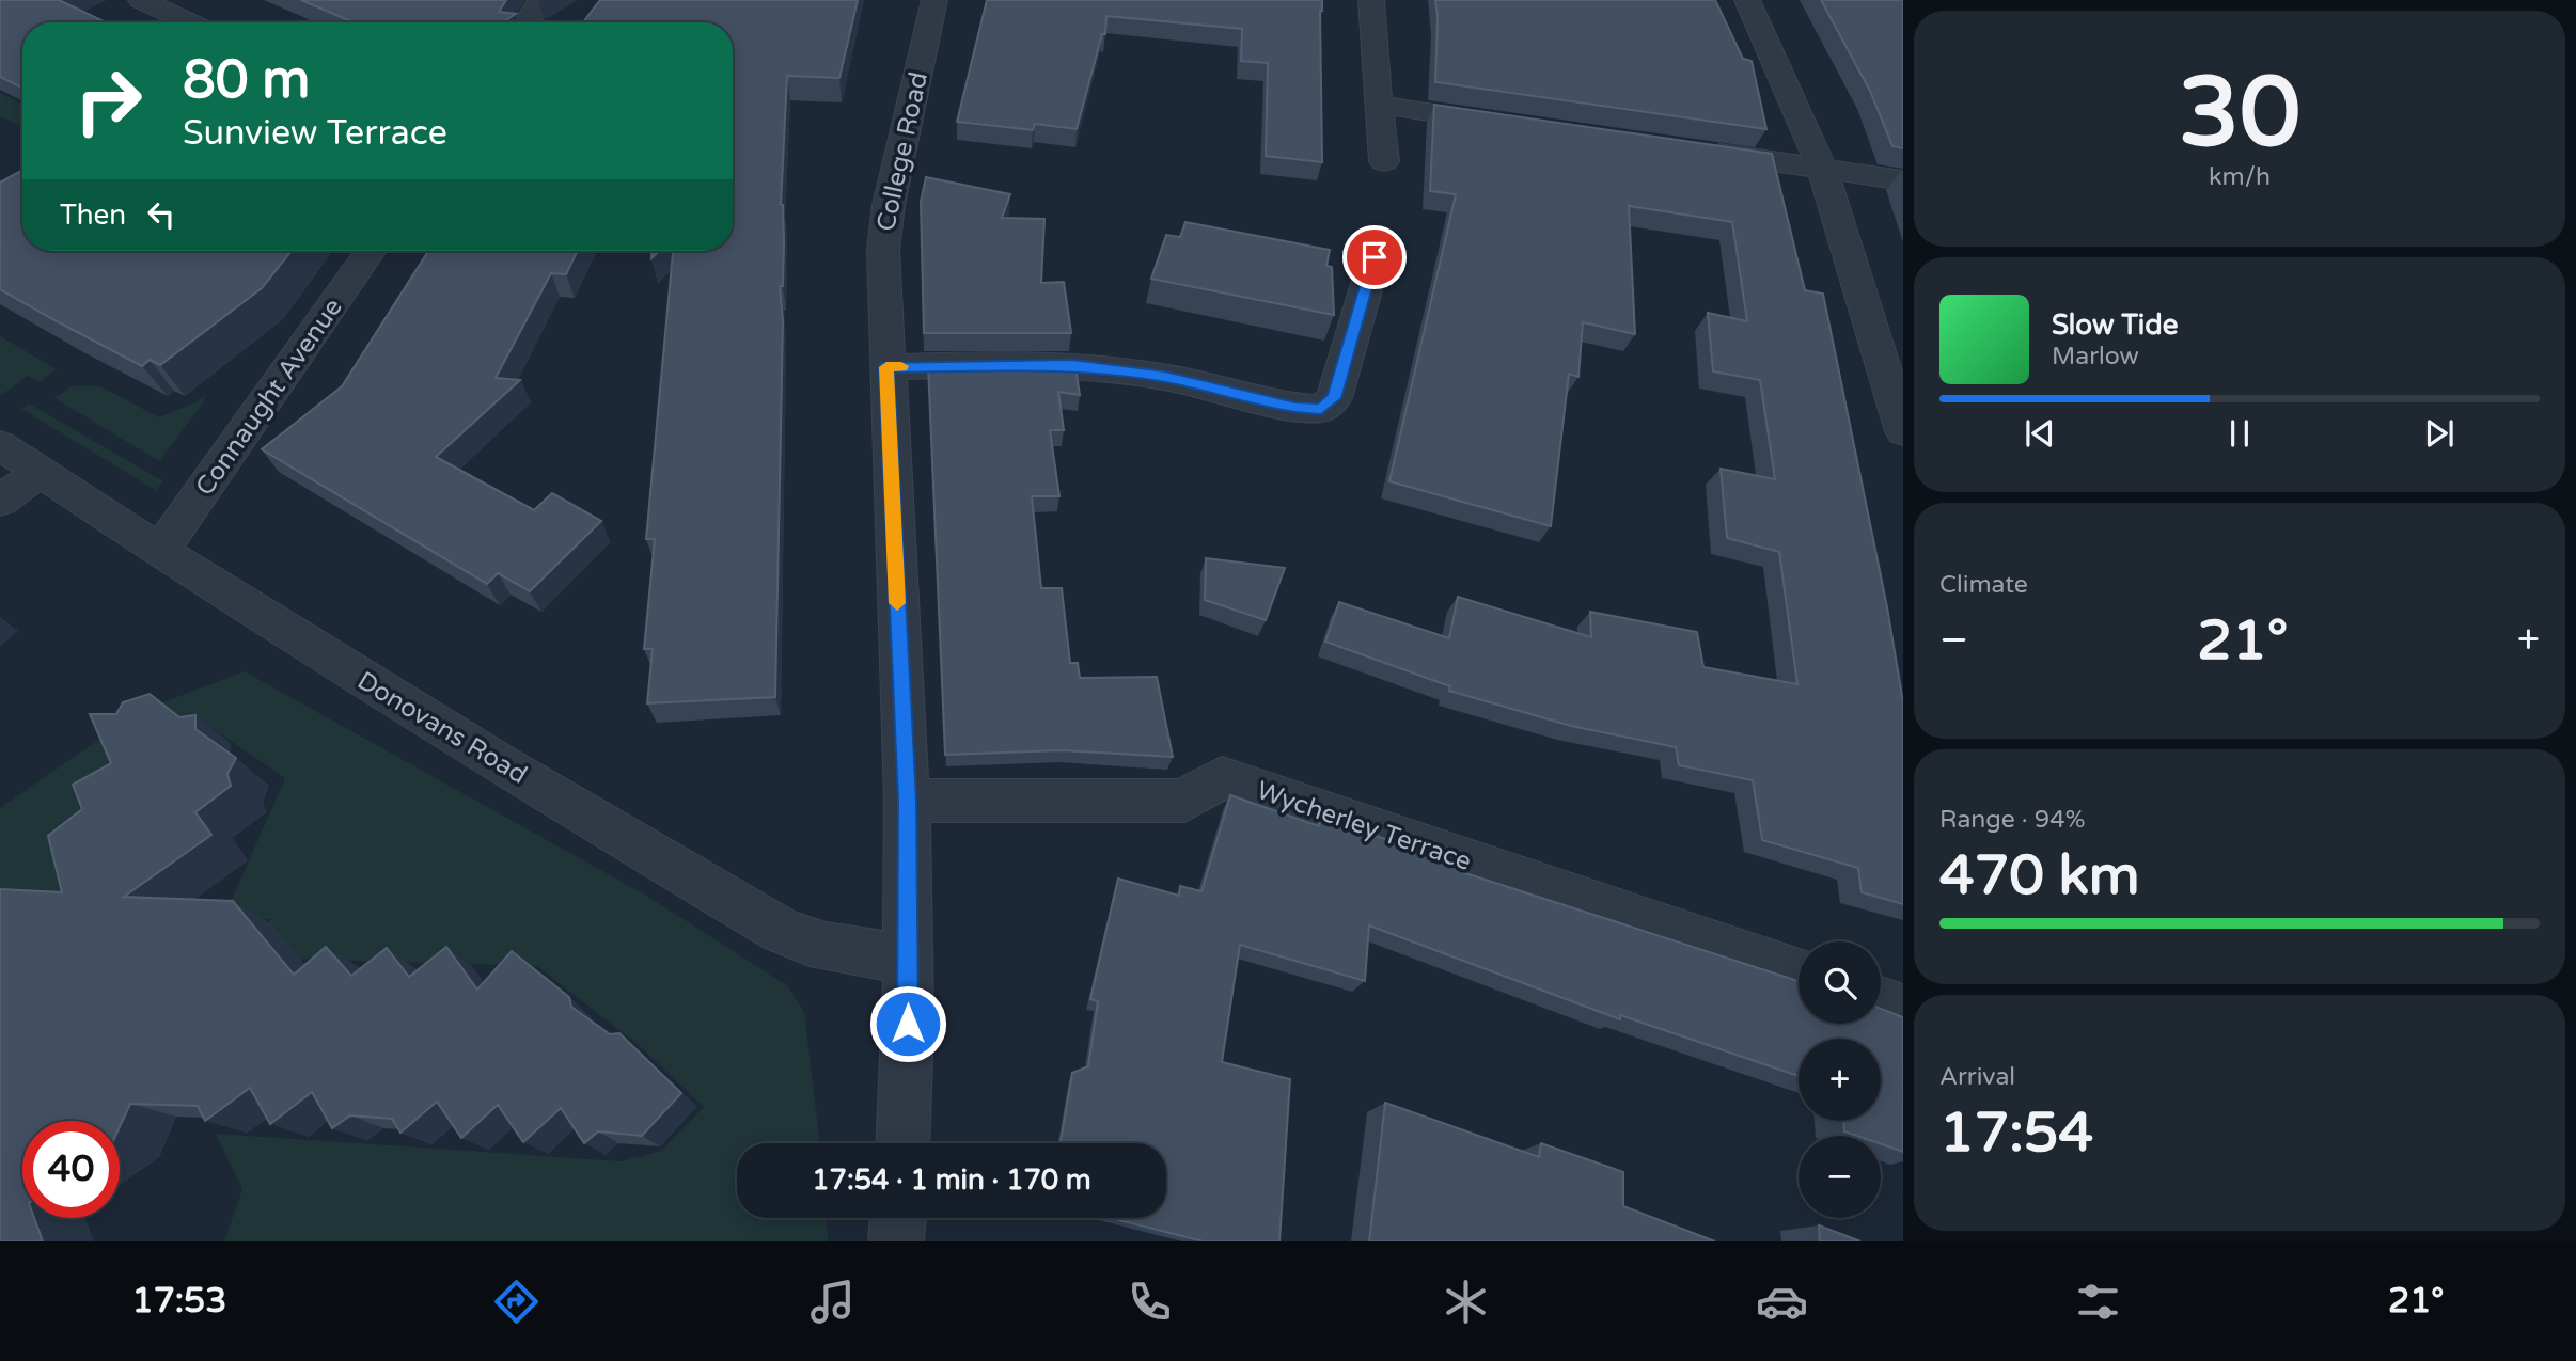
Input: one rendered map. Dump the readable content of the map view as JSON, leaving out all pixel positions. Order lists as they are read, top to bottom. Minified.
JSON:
{"streets":{"street":["College Road","Connaught Avenue","Donovans Road","Wycherley Terrace"]},"crossings":[["College Road","Donovans Road"],["College Road","Wycherley Terrace"],["Connaught Avenue","Donovans Road"]],"page":{"tile":[["30","km/h"],"Climate",["Range · 94%","470 km"],["Arrival","17:54"]],"turn":["80 m","Sunview Terrace"],"then":"Then","song":["Slow Tide","Marlow"],"heat":["−","21°","+"],"map_buttons":["+","−"],"limit":"40","trip":"17:54 · 1 min · 170 m","tabs":["17:53","21°"]}}
